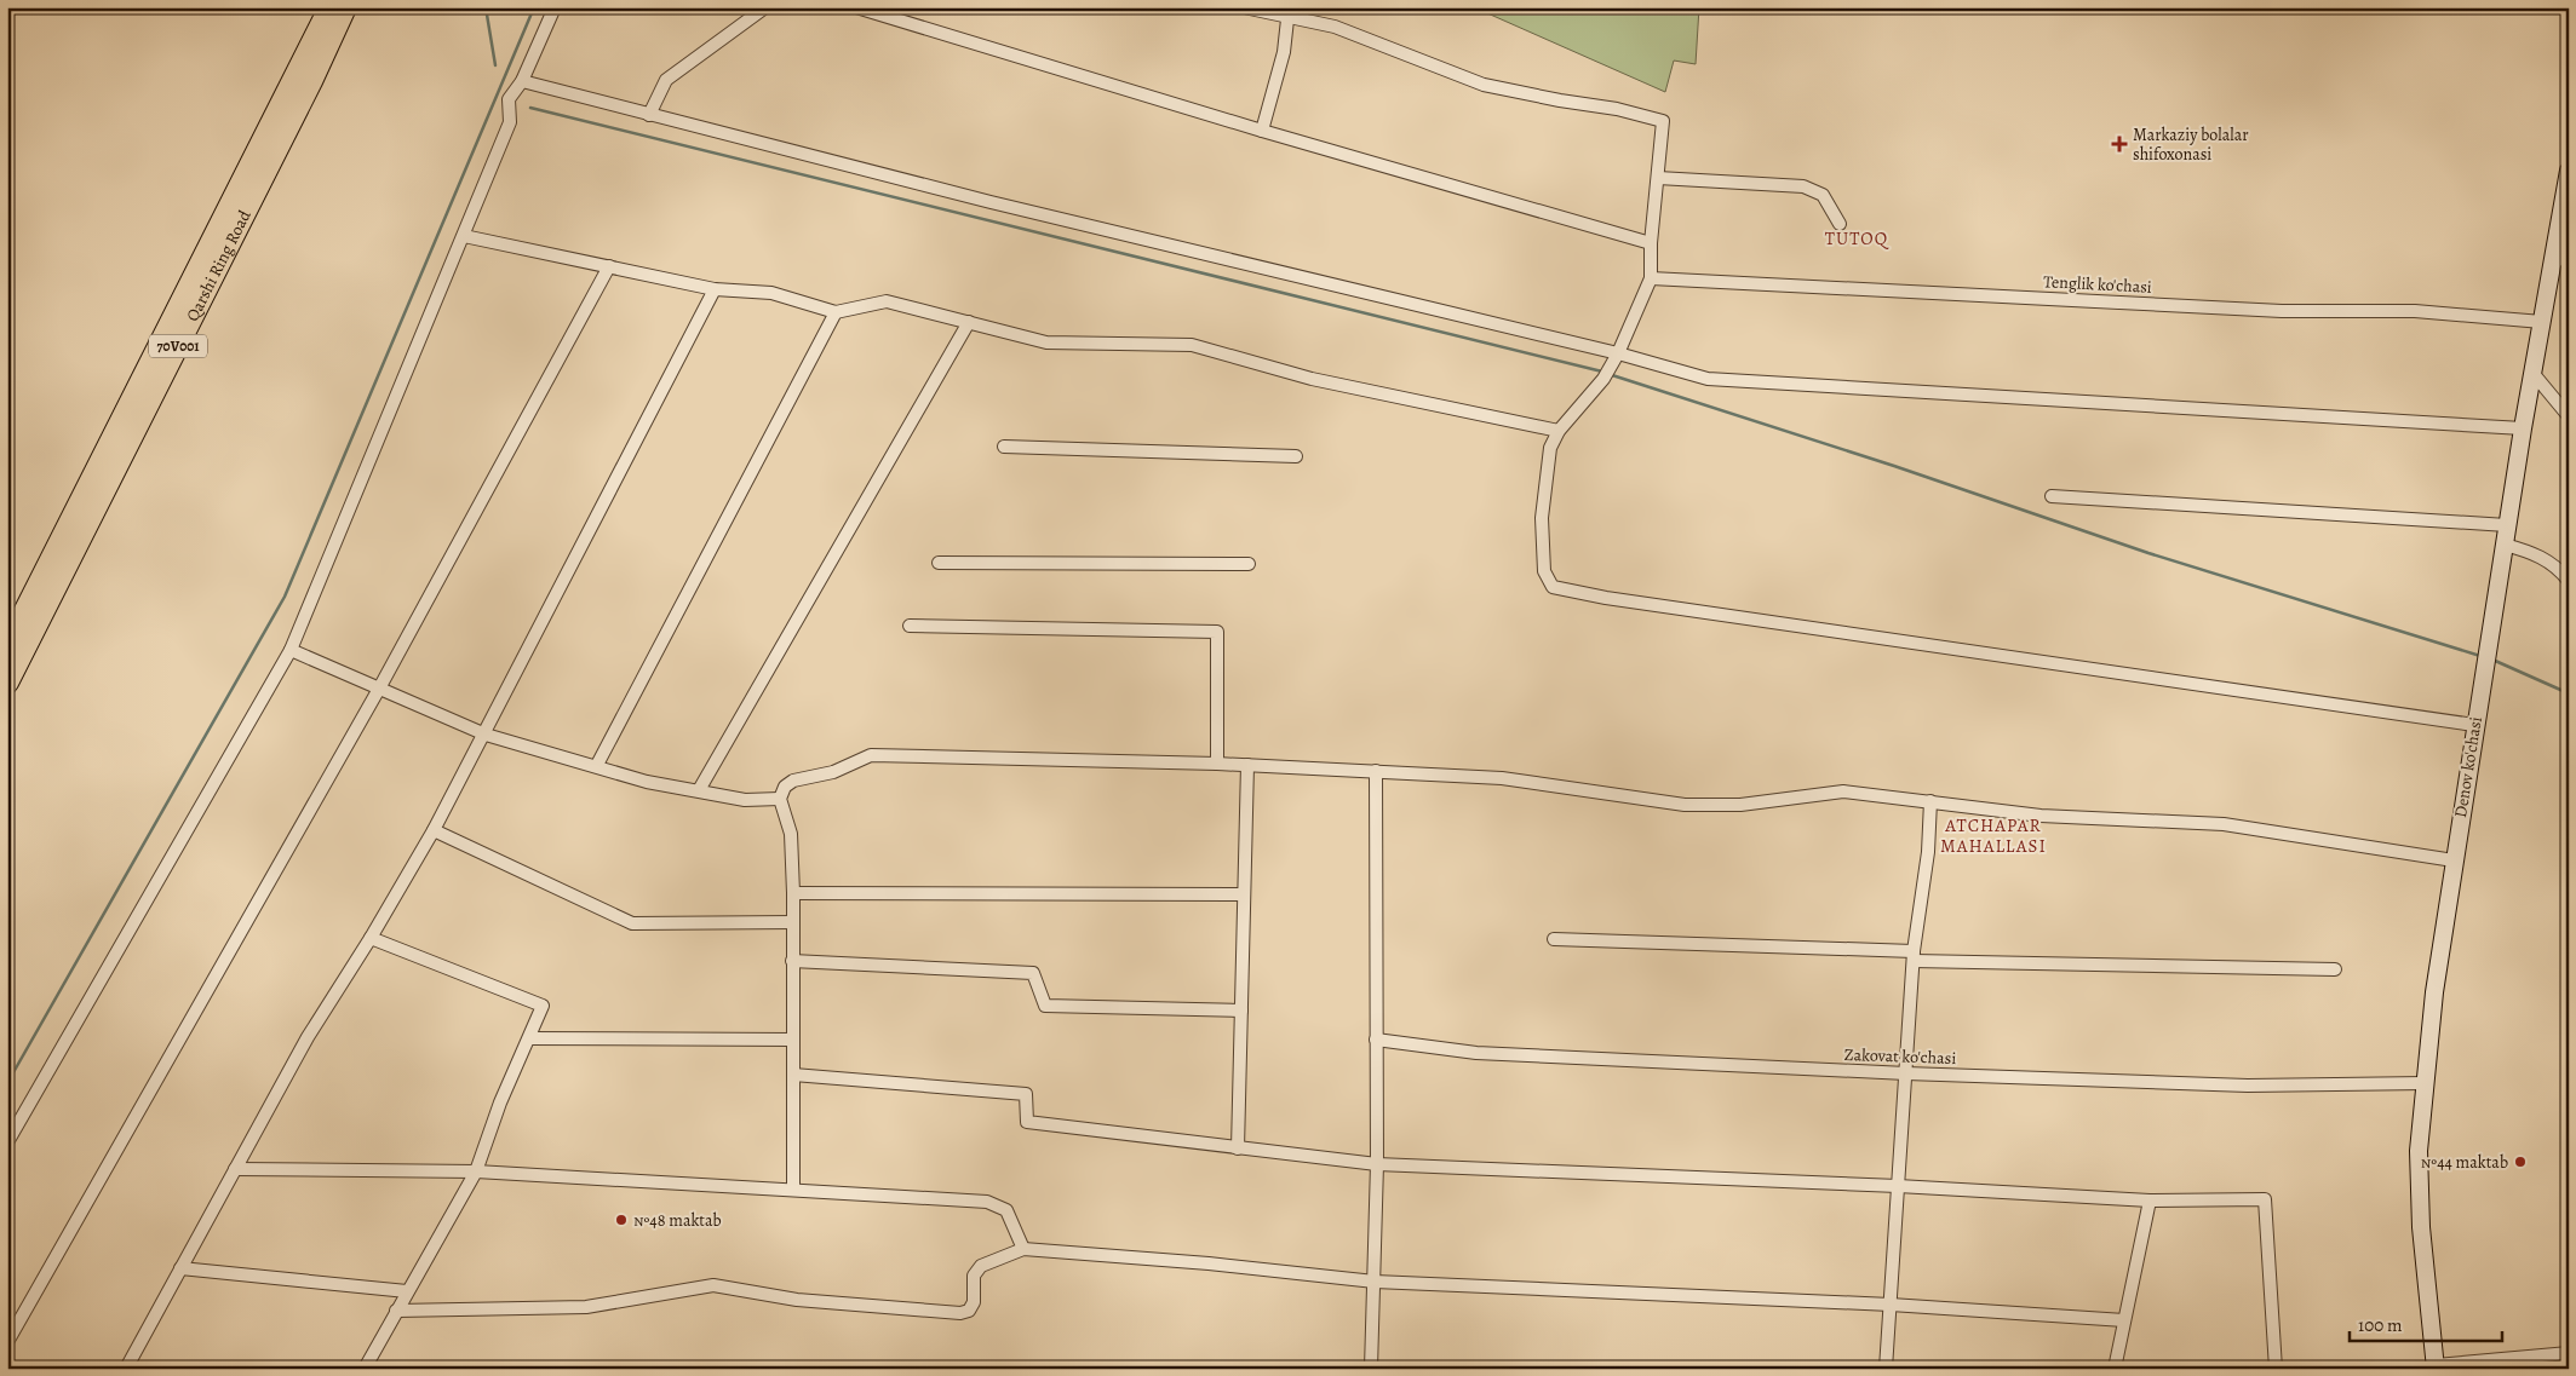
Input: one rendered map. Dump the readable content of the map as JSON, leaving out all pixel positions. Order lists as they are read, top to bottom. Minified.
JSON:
{"streets":{"highway":["Qarshi Ring Road","70V001"],"street":["Tenglik ko'chasi","Denov ko'chasi","Zakovat ko'chasi"]},"crossings":[["Tenglik ko'chasi","Denov ko'chasi"],["Denov ko'chasi","Zakovat ko'chasi"]],"districts":["TUTOQ","ATCHAPAR MAHALLASI"],"places":{"health":["Markaziy bolalar shifoxonasi"],"other":["№44 maktab","№48 maktab"]},"scale_bar":"100 m"}
